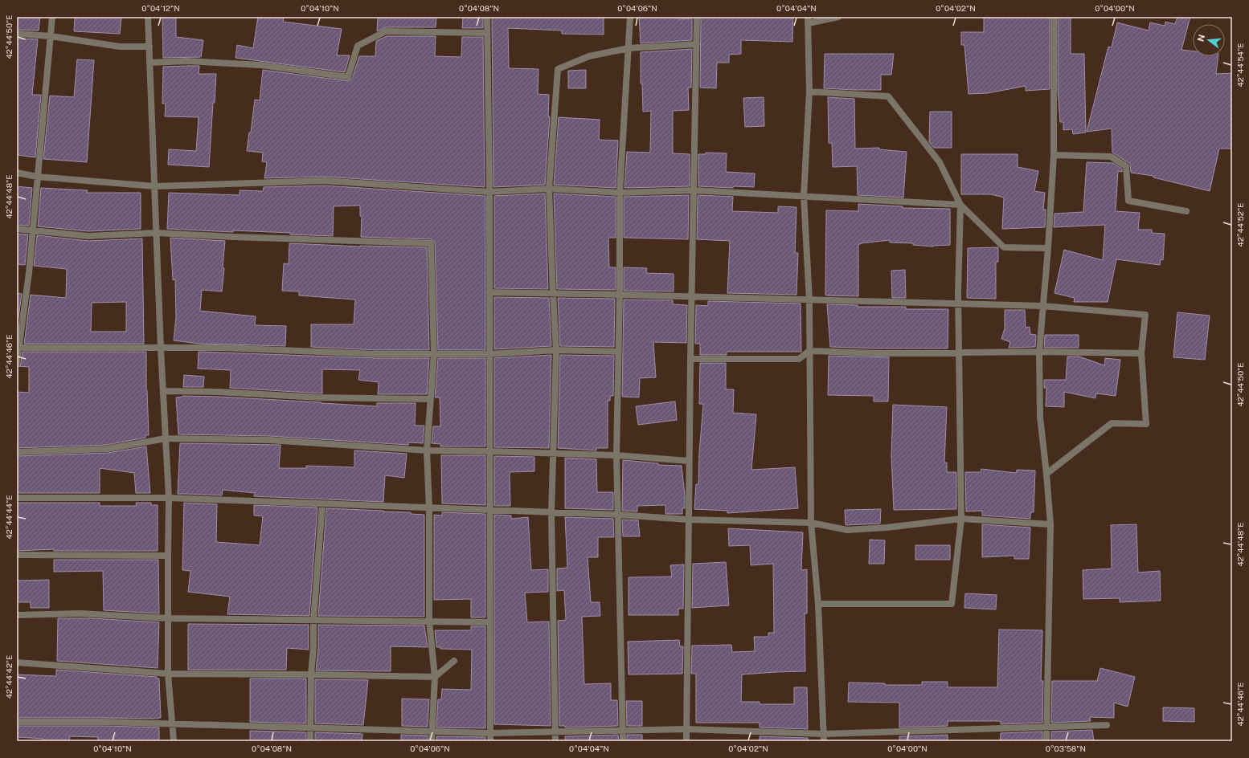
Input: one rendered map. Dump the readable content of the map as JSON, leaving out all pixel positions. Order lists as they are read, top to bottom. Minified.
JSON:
{"north":"left","coordinates":["0°04'12\"N","0°04'10\"N","0°04'08\"N","0°04'06\"N","0°04'04\"N","0°04'02\"N","0°04'00\"N","42°44'50\"E","42°44'54\"E","42°44'48\"E","42°44'52\"E","42°44'46\"E","42°44'44\"E","42°44'42\"E","0°03'58\"N"]}
